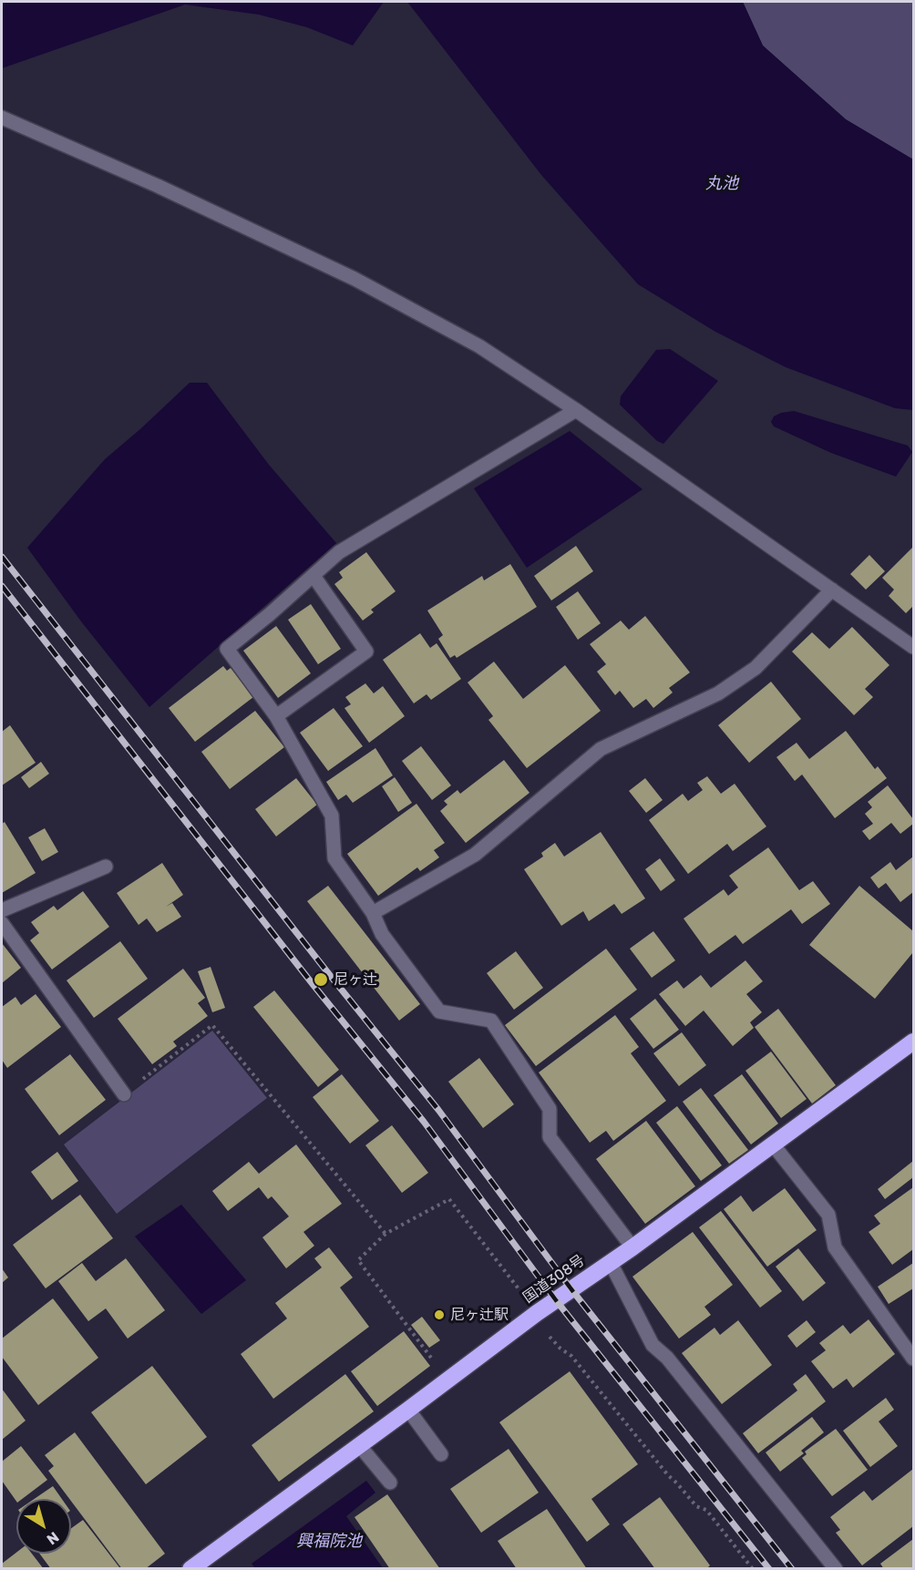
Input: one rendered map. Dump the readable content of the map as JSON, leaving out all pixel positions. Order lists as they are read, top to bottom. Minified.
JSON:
{"streets":{"highway":["国道308号"]},"water":["丸池","興福院池"],"places":["尼ヶ辻","尼ヶ辻駅"],"north":"bottom right"}
